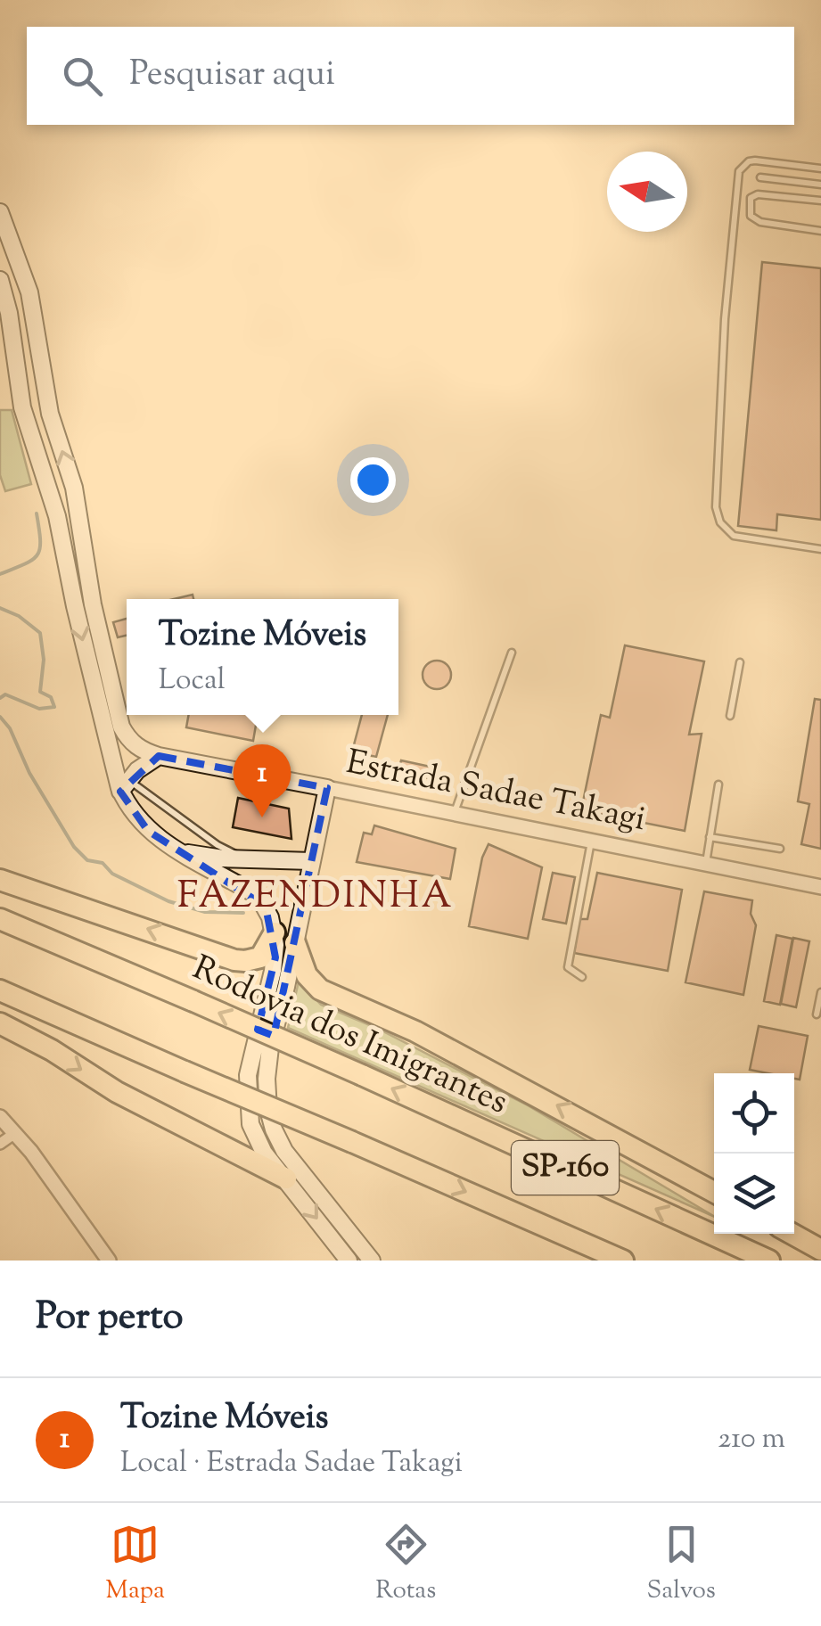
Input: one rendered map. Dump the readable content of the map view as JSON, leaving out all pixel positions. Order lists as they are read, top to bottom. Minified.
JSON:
{"streets":{"highway":["Rodovia dos Imigrantes","SP-160"],"main road":["Estrada Sadae Takagi"]},"districts":["FAZENDINHA"],"north":"left","page":{"search":"Pesquisar aqui","popup":["Tozine Móveis","Local"],"pins":"1","heading":"Por perto","list":[{"mark":"1","name":"Tozine Móveis","note":"Local · Estrada Sadae Takagi","value":"210 m"}],"nav":["Mapa","Rotas","Salvos"]}}
